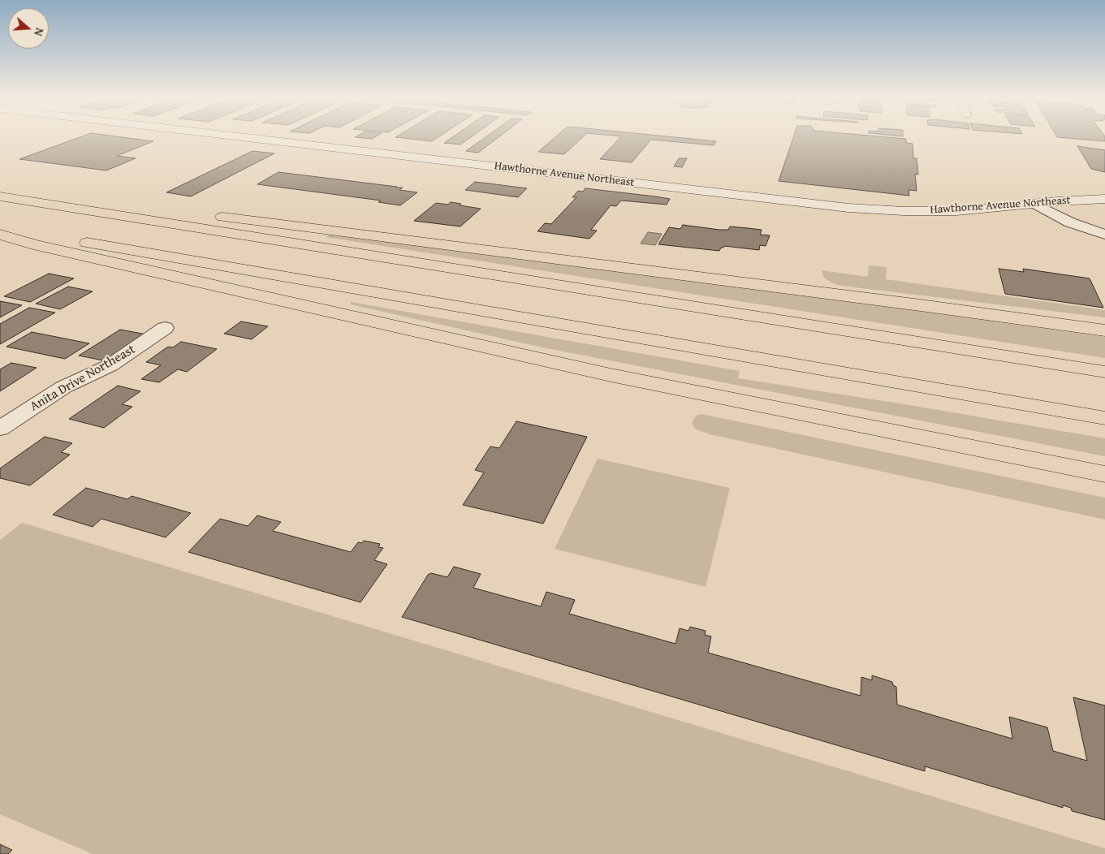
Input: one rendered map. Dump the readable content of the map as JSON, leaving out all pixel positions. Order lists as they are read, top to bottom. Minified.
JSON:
{"streets":{"main road":["Hawthorne Avenue Northeast"],"street":["Anita Drive Northeast"]},"north":"right"}
